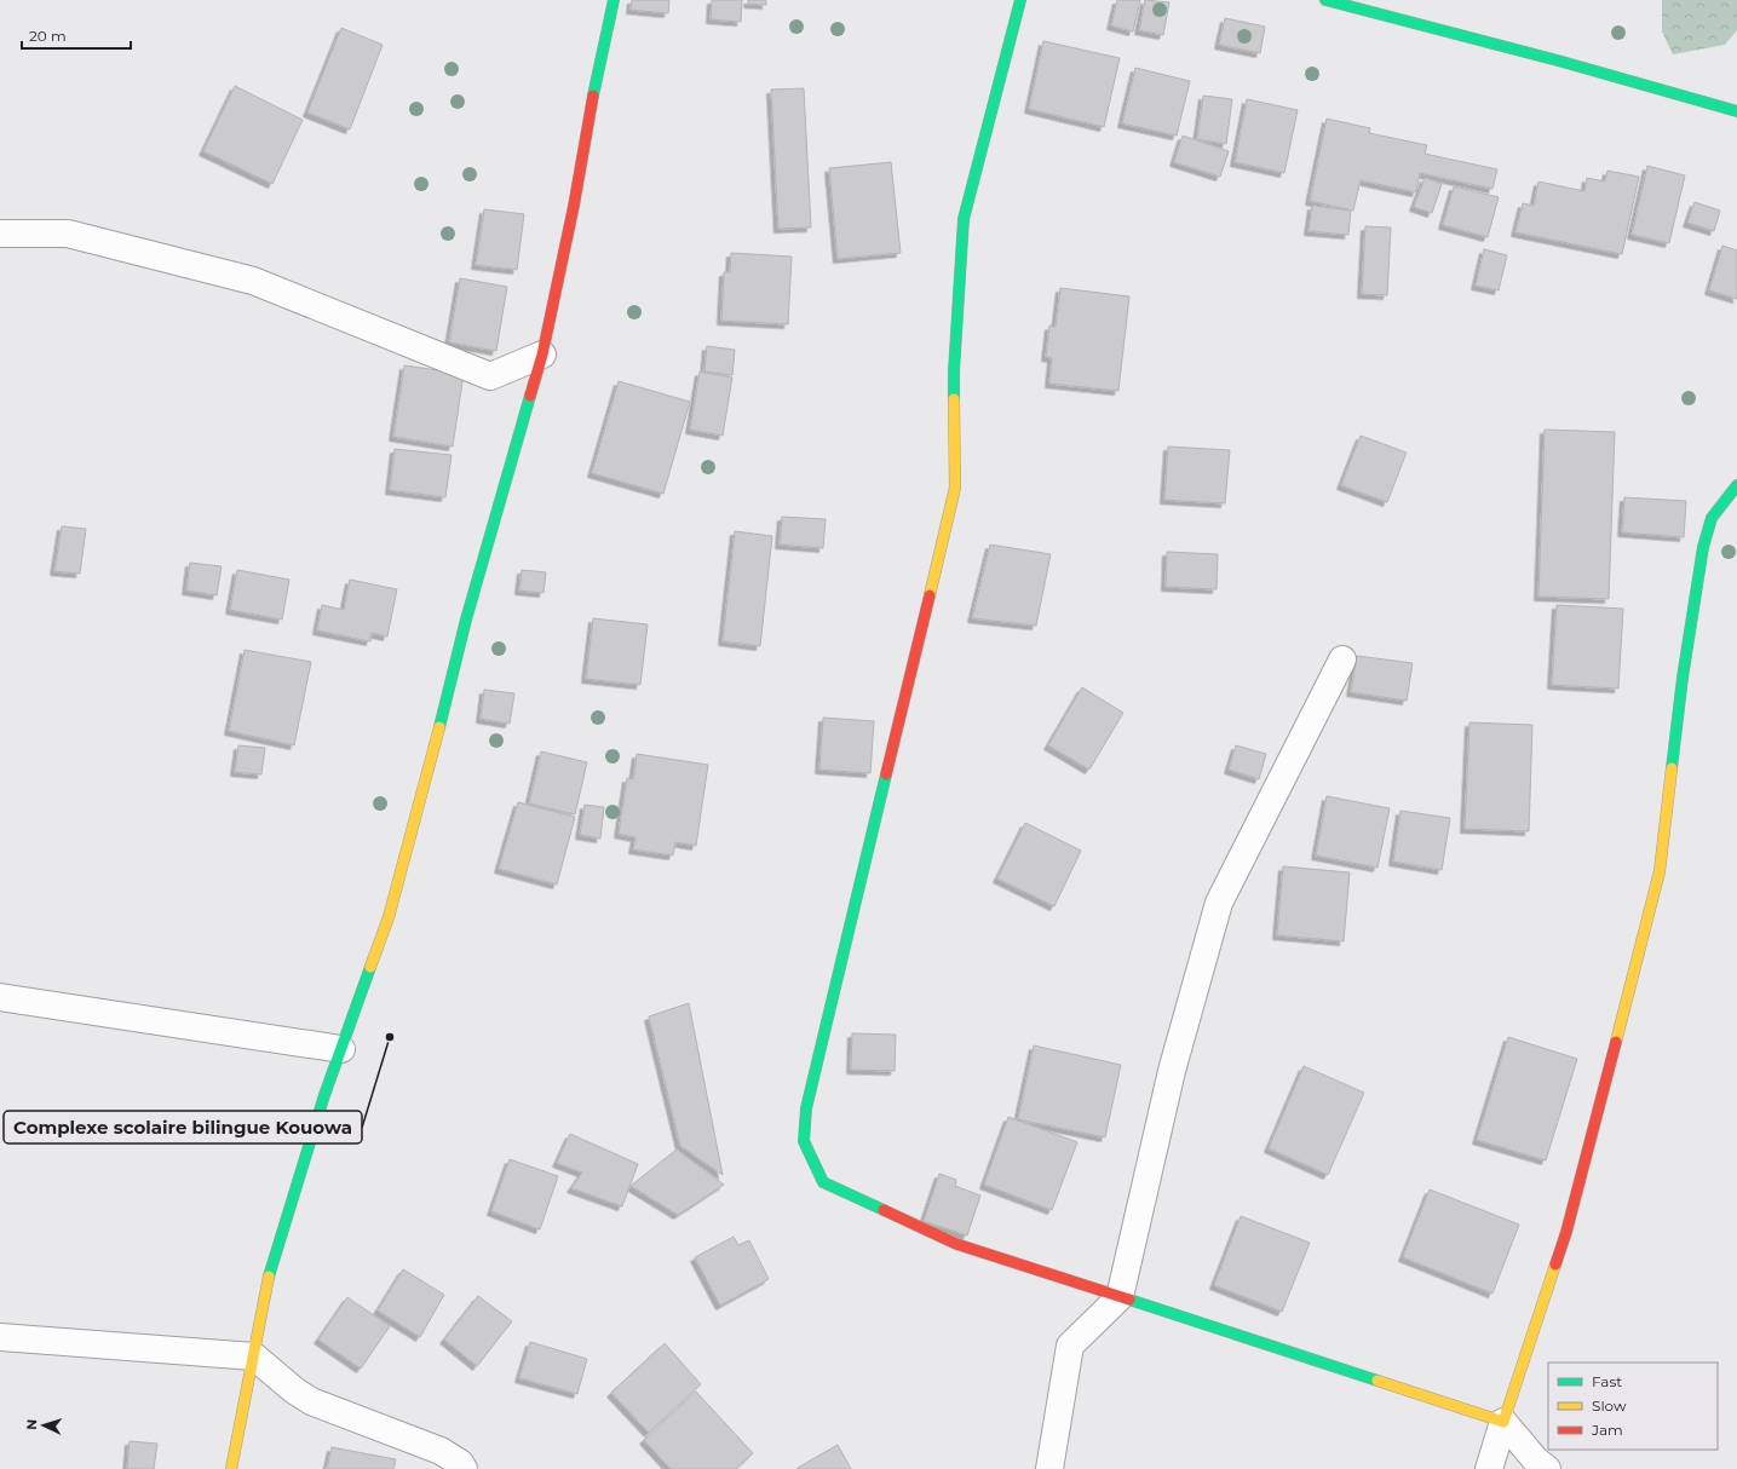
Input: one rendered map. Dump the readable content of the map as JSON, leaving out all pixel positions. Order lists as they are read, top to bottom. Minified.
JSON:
{"places":["Complexe scolaire bilingue Kouowa"],"legend":["Fast","Slow","Jam"],"scale_bar":"20 m","north":"left"}
